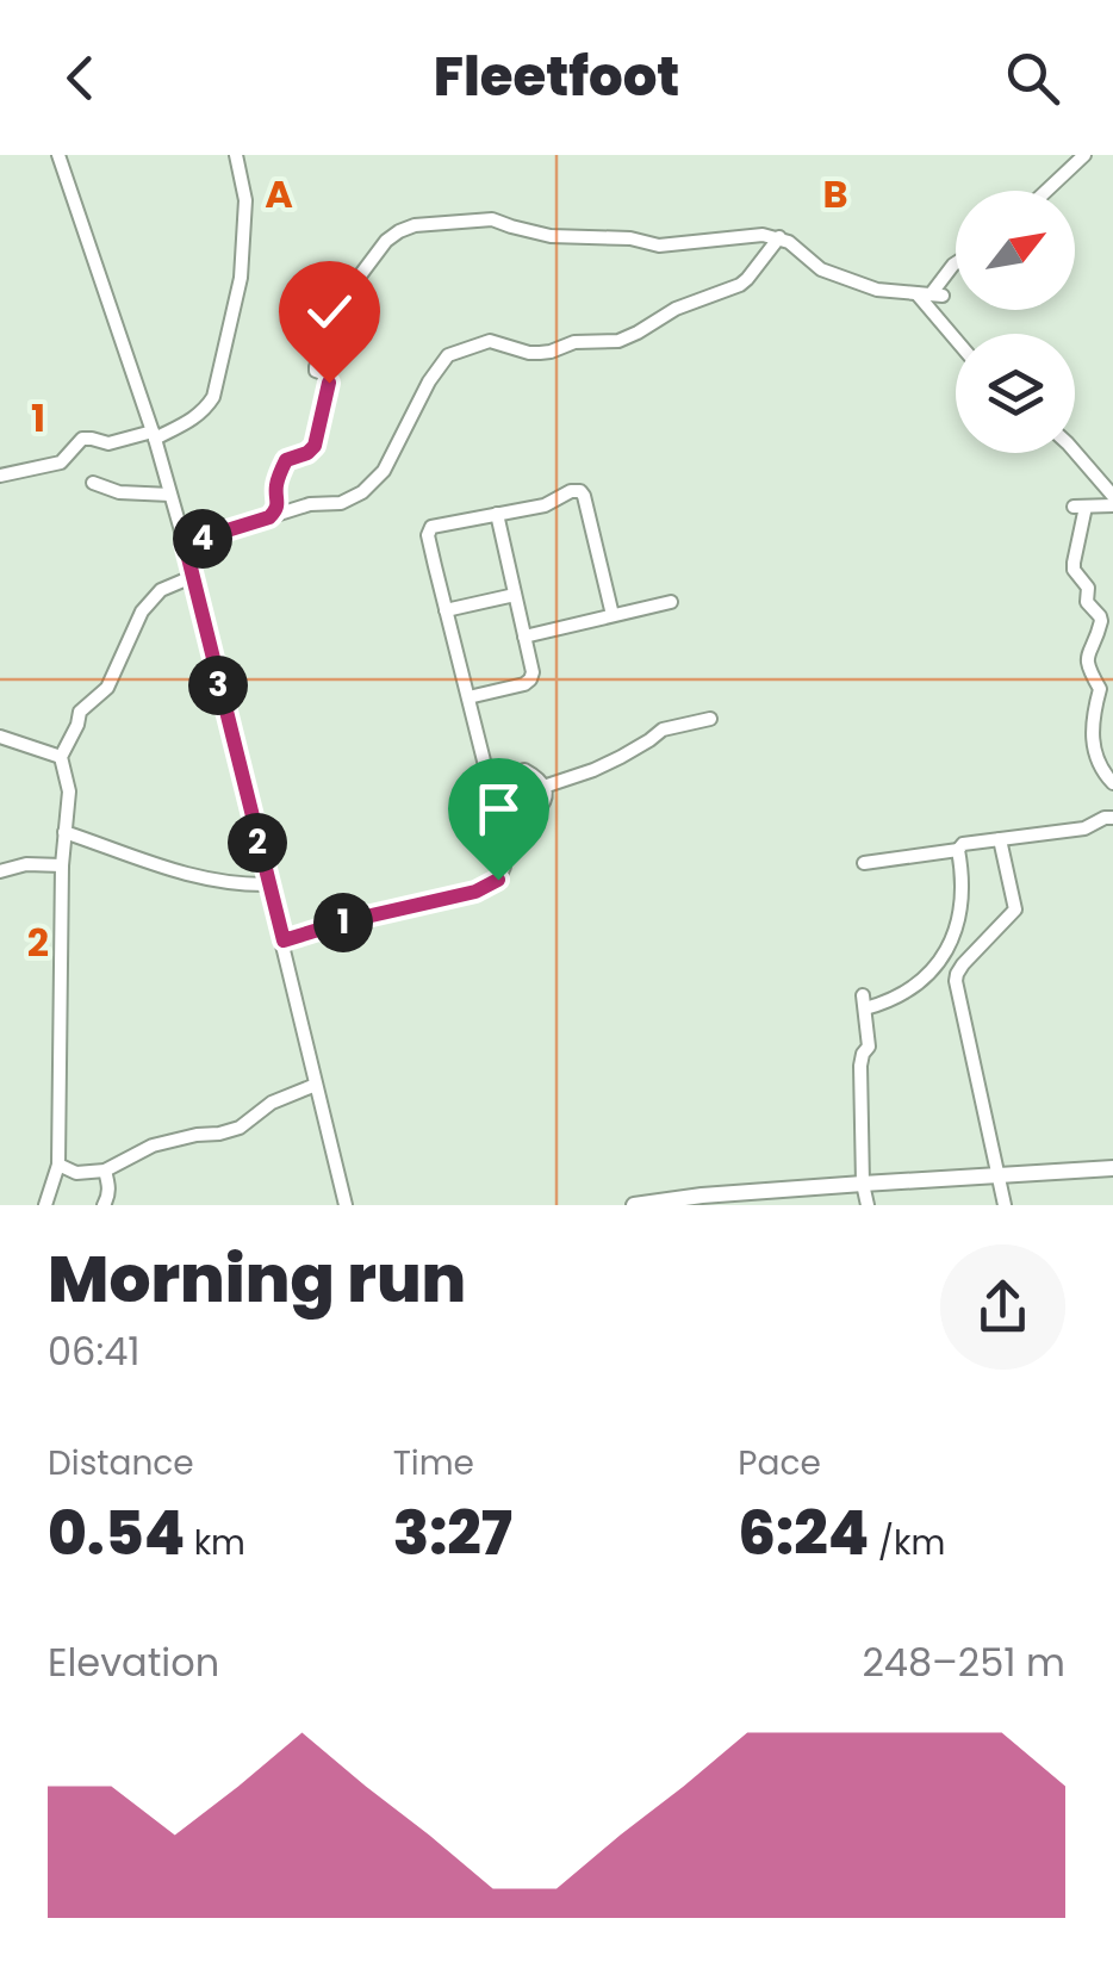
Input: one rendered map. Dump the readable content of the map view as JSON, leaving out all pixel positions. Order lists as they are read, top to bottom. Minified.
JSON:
{"north":"top right","page":{"header":"Fleetfoot","pins":["4","3","2","1"],"heading":["Morning run","06:41"],"stats":[["Distance","0.54 km"],["Time","3:27"],["Pace","6:24 /km"]],"chart":["Elevation","248–251 m"]},"grid":{"columns":["A","B"],"rows":["1","2"]}}
